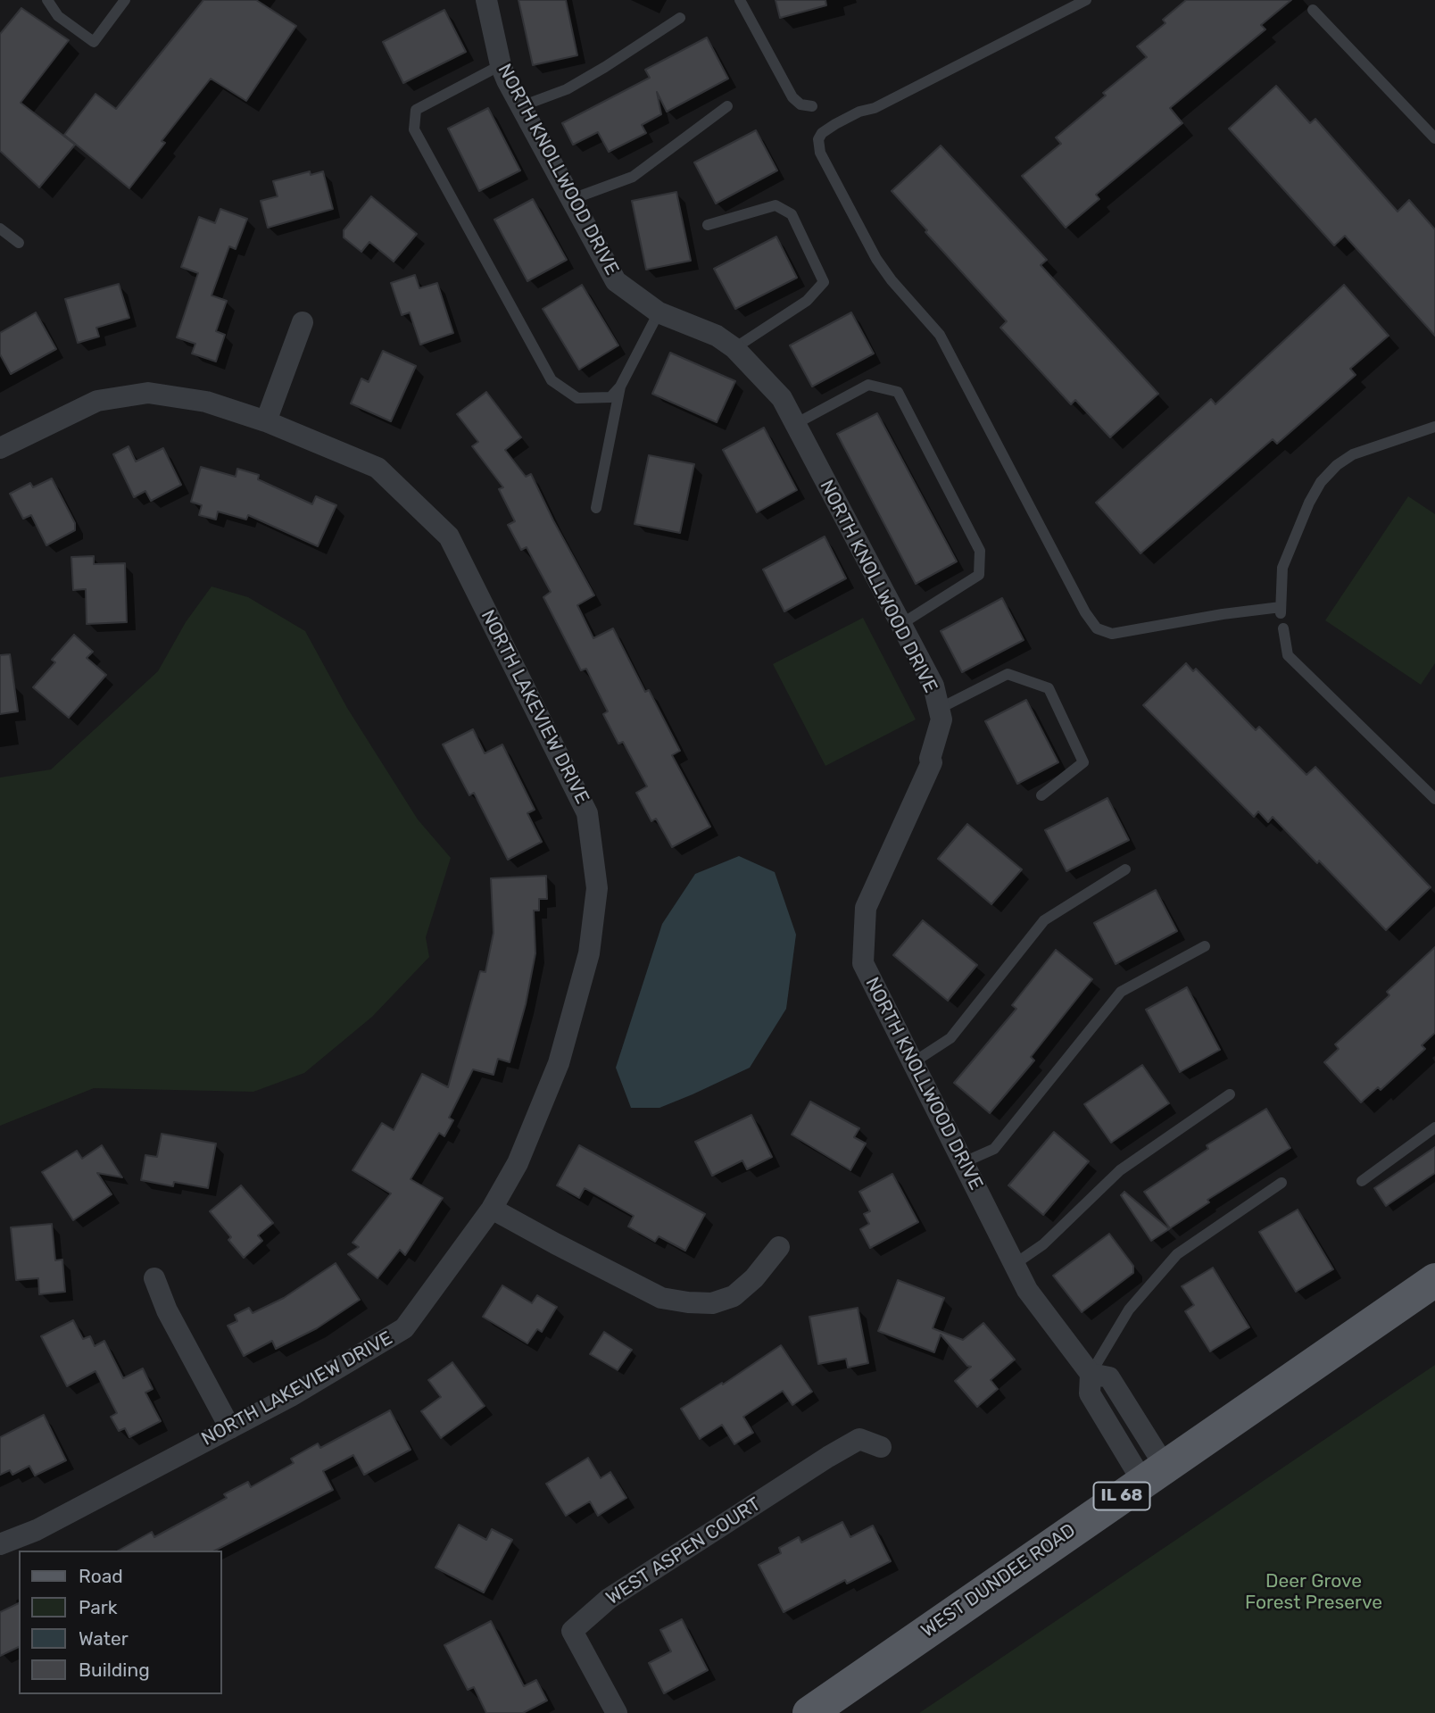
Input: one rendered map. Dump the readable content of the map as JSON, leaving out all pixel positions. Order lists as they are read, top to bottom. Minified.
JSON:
{"streets":{"main road":["IL 68","WEST DUNDEE ROAD"],"street":["NORTH KNOLLWOOD DRIVE","NORTH LAKEVIEW DRIVE","WEST ASPEN COURT"]},"crossings":[["NORTH KNOLLWOOD DRIVE","WEST DUNDEE ROAD"]],"parks":["Deer Grove Forest Preserve"],"legend":["Road","Park","Water","Building"]}
